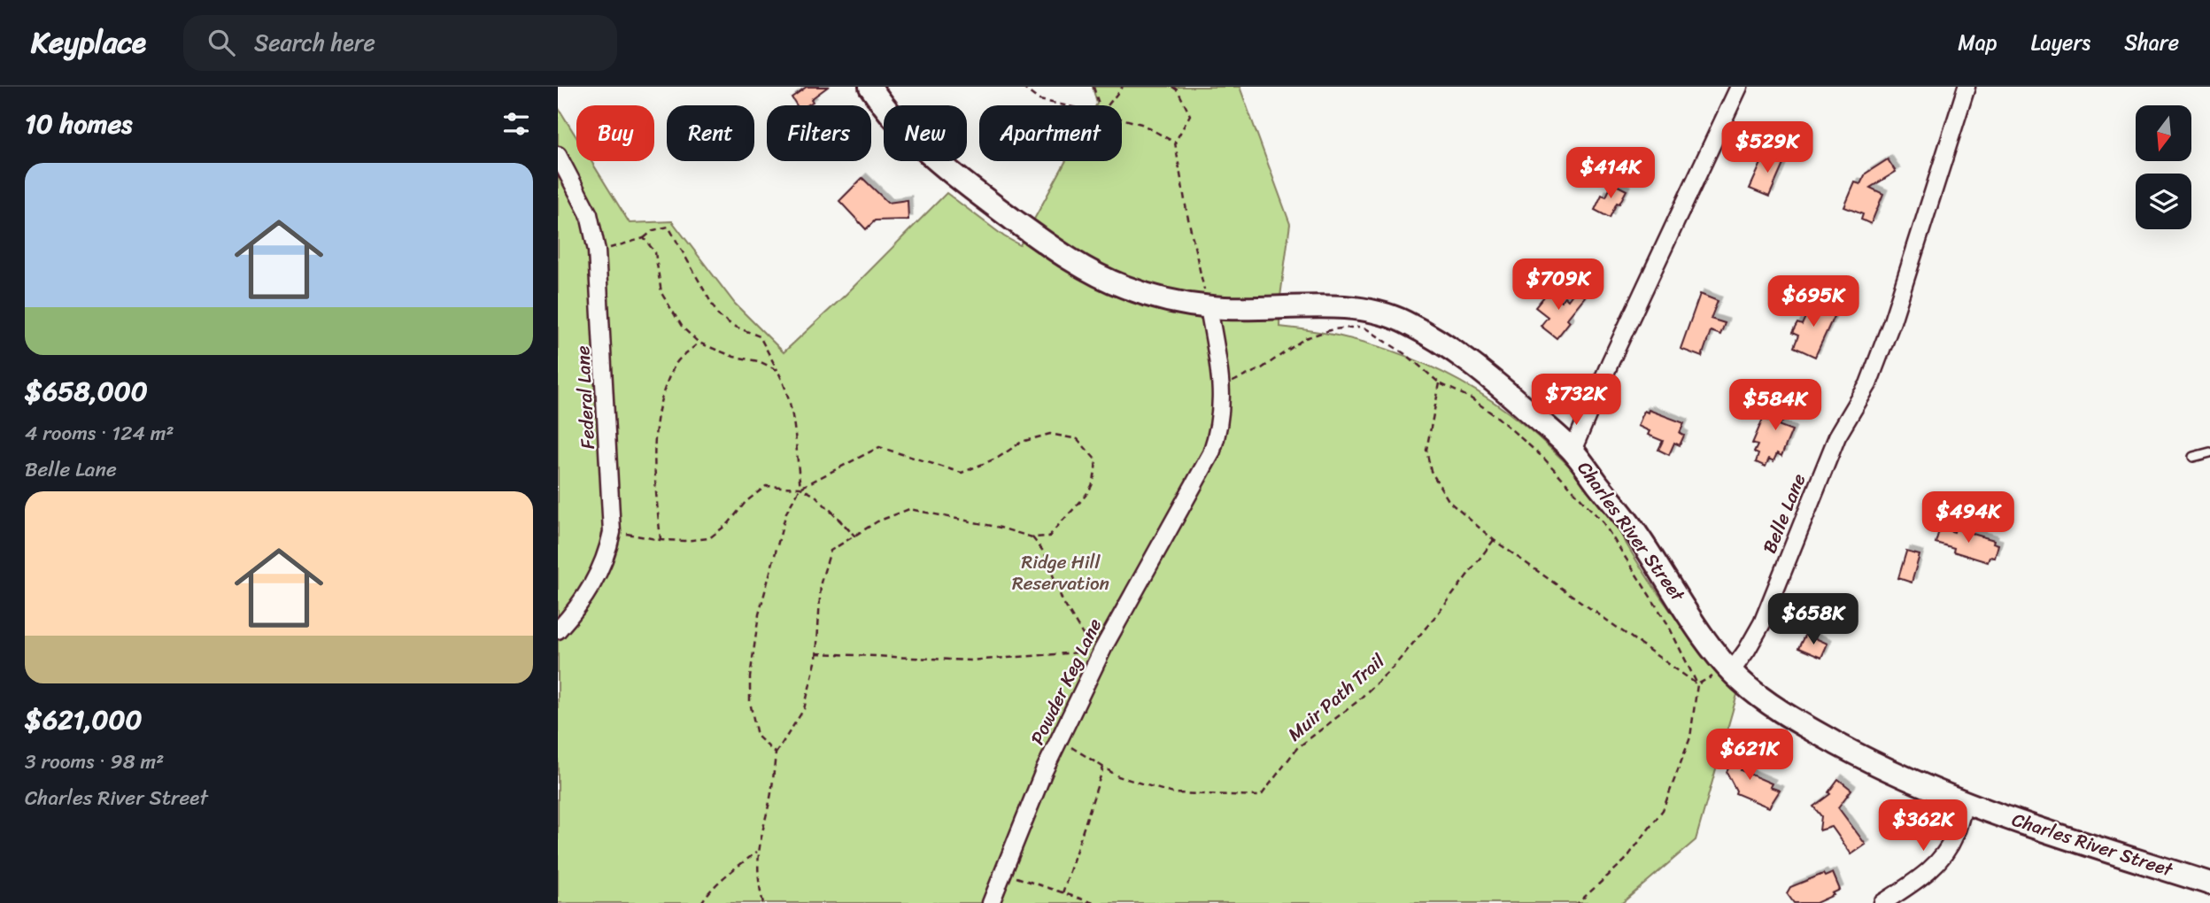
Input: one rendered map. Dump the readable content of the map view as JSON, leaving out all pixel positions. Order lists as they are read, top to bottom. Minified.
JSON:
{"streets":{"street":["Federal Lane","Belle Lane","Charles River Street","Powder Keg Lane"],"path":["Muir Path Trail"]},"crossings":[["Belle Lane","Charles River Street"],["Charles River Street","Powder Keg Lane"],["Powder Keg Lane","Muir Path Trail"]],"parks":["Ridge Hill Reservation"],"north":"bottom","page":{"header":"Keyplace","search":"Search here","nav":["Map","Layers","Share"],"heading":"10 homes","chip":["Buy","Rent","Filters","New","Apartment"],"price":["$529K","$414K","$709K","$695K","$732K","$584K","$494K","$658K","$621K","$362K"],"list":[{"name":"$658,000","note":"4 rooms · 124 m² · Belle Lane"},{"name":"$621,000","note":"3 rooms · 98 m² · Charles River Street"}]}}
